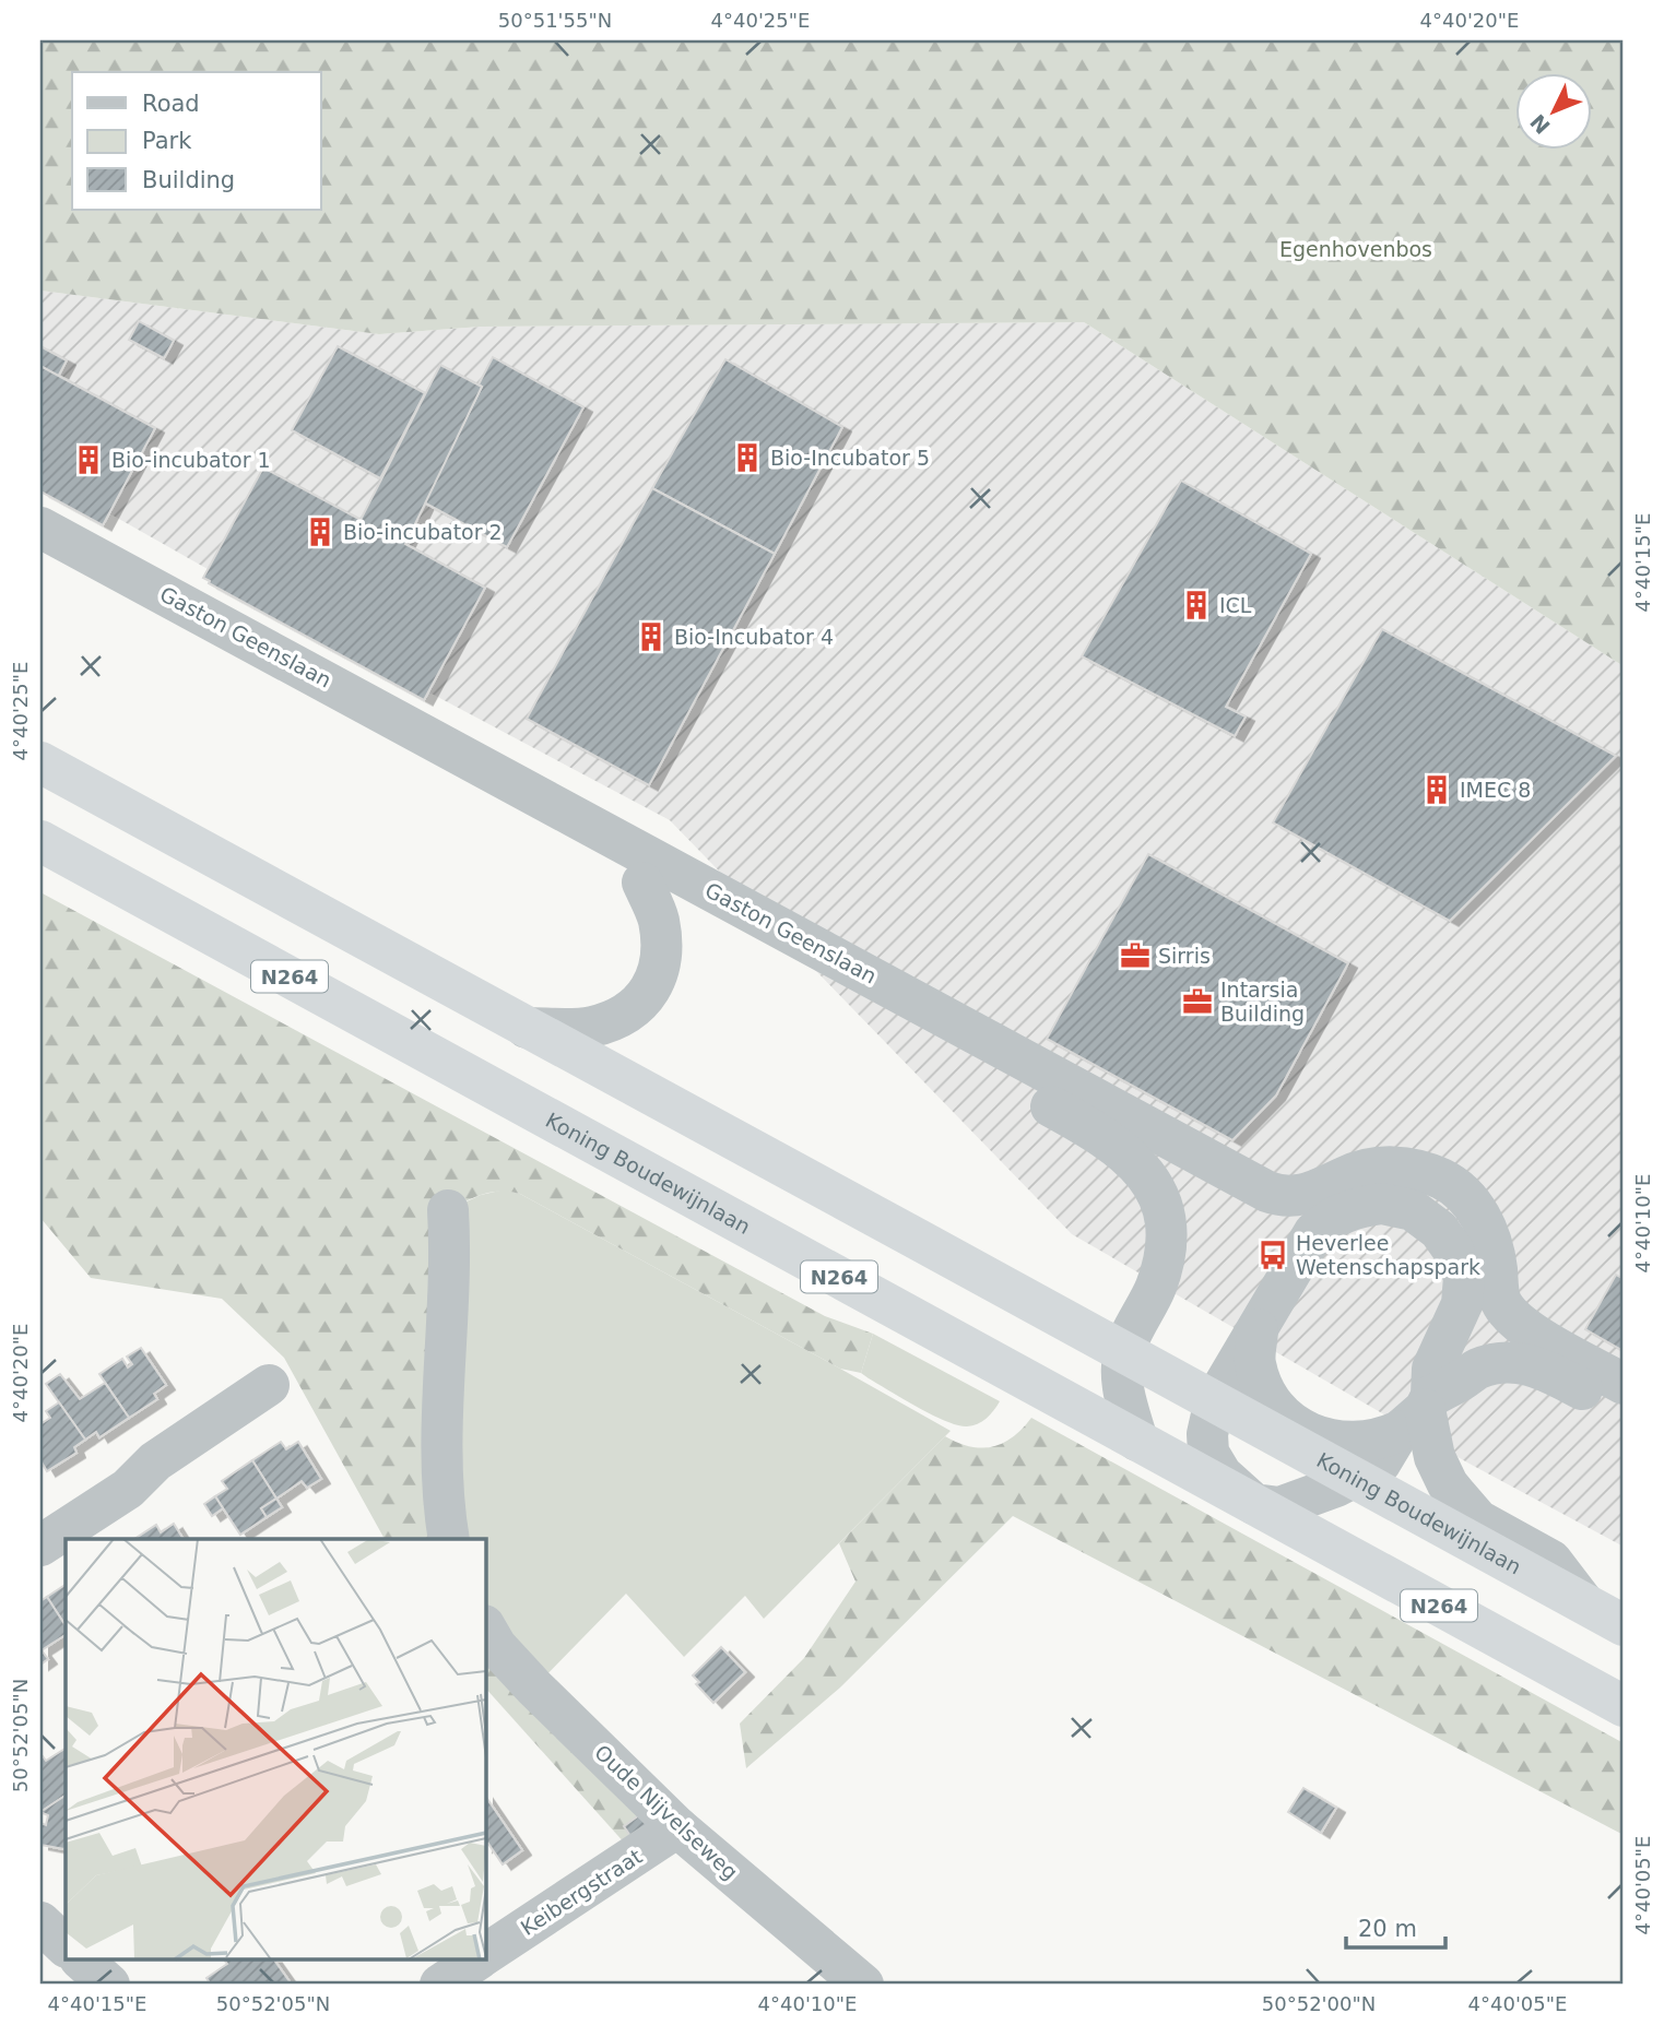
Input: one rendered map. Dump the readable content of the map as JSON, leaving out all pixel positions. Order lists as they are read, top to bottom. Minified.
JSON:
{"streets":{"highway":["N264","Koning Boudewijnlaan"],"street":["Gaston Geenslaan","Oude Nijvelseweg","Keibergstraat"]},"crossings":[["Gaston Geenslaan","Koning Boudewijnlaan"],["Oude Nijvelseweg","Keibergstraat"]],"parks":["Egenhovenbos"],"places":{"building":["Bio-Incubator 5","Bio-incubator 1","Bio-incubator 2","ICL","Bio-Incubator 4","IMEC 8"],"office":["Sirris","Intarsia Building"],"bus stop":["Heverlee Wetenschapspark"]},"legend":["Road","Park","Building"],"scale_bar":"20 m","north":"bottom left","coordinates":["50°51'55\"N","4°40'25\"E","4°40'20\"E","4°40'15\"E","4°40'10\"E","50°52'05\"N","4°40'05\"E","50°52'00\"N"]}
